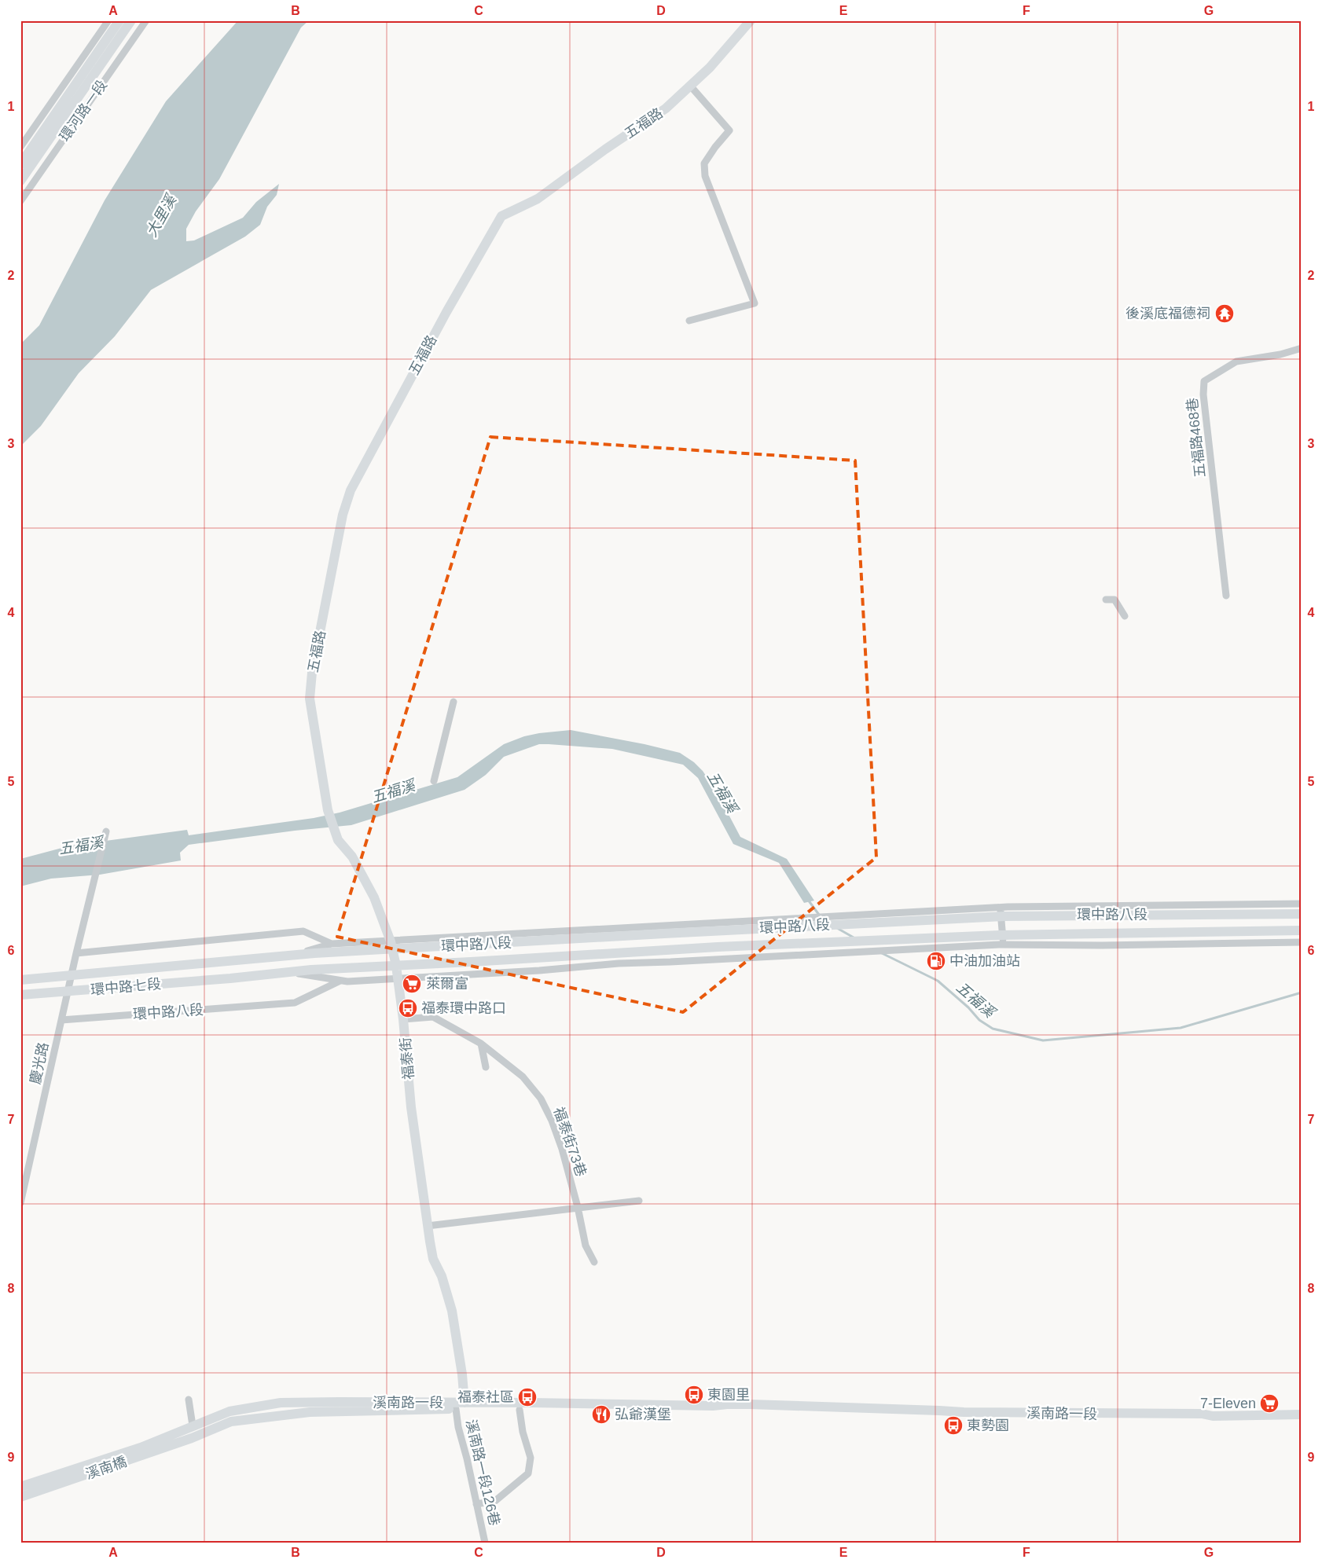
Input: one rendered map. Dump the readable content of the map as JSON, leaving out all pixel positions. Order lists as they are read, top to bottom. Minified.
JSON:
{"streets":{"street":["環河路一段","五福路","五福路468巷","環中路八段","環中路七段","福泰街","慶光路","福泰街73巷","溪南路一段","溪南橋","溪南路一段126巷"]},"crossings":[["五福路","福泰街"],["環中路八段","環中路七段"],["環中路八段","福泰街"],["環中路八段","慶光路"],["福泰街","福泰街73巷"],["福泰街","溪南路一段"],["溪南路一段","溪南橋"],["溪南路一段","溪南路一段126巷"]],"water":["大里溪","五福溪"],"places":{"temple":["後溪底福德祠"],"fuel station":["中油加油站"],"supermarket":["萊爾富","7-Eleven"],"bus stop":["福泰環中路口","東園里","福泰社區","東勢園"],"restaurant":["弘爺漢堡"]},"grid":{"columns":["A","B","C","D","E","F","G"],"rows":["1","2","3","4","5","6","7","8","9"]}}
